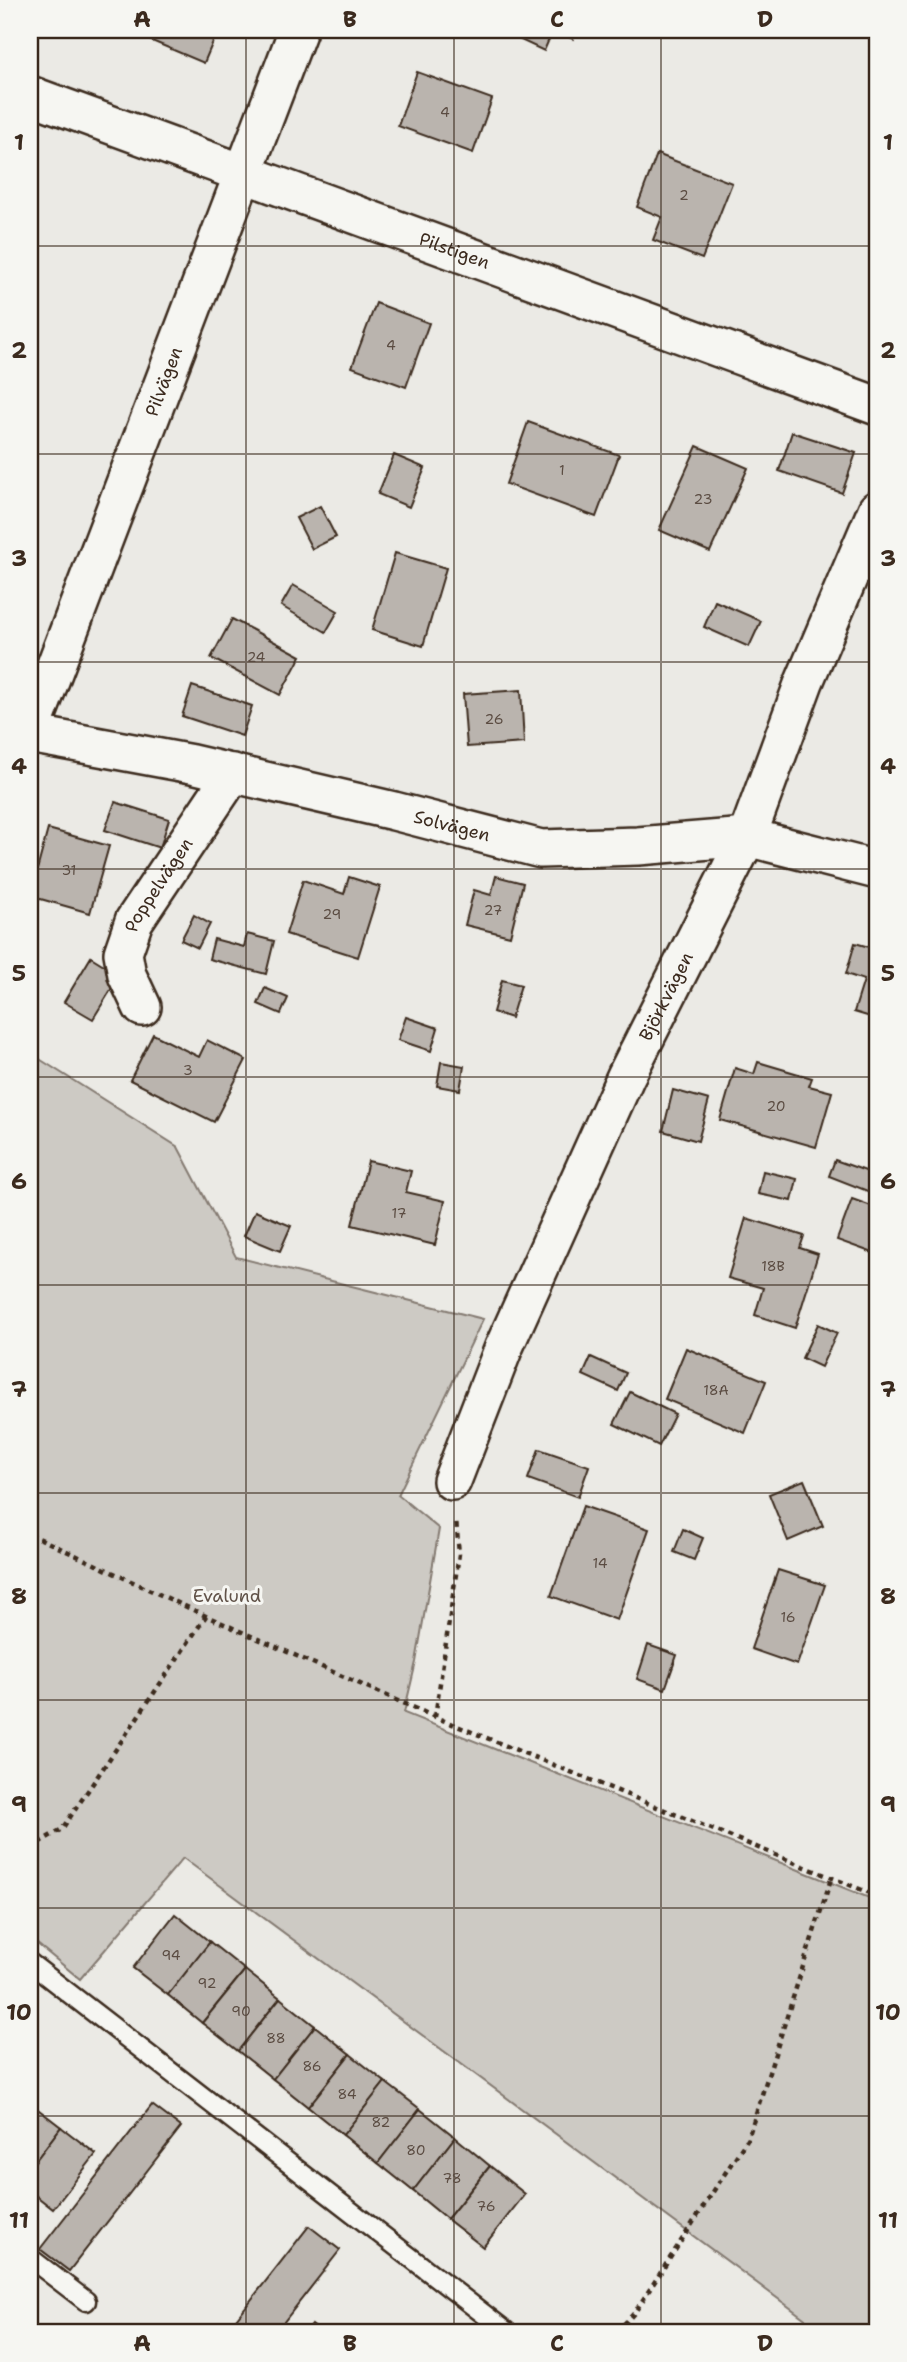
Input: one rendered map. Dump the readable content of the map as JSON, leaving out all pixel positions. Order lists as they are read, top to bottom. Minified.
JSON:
{"streets":{"street":["Pilstigen","Pilvägen","Solvägen","Poppelvägen","Björkvägen"]},"crossings":[["Pilstigen","Pilvägen"],["Pilvägen","Solvägen"],["Solvägen","Poppelvägen"],["Solvägen","Björkvägen"]],"parks":["Evalund"],"house_numbers":["4","2","4","1","23","24","26","31","27","29","3","20","17","18B","18A","14","16","94","92","90","88","86","84","82","80","78","76"],"grid":{"columns":["A","B","C","D"],"rows":["1","2","3","4","5","6","7","8","9","10","11"]}}
